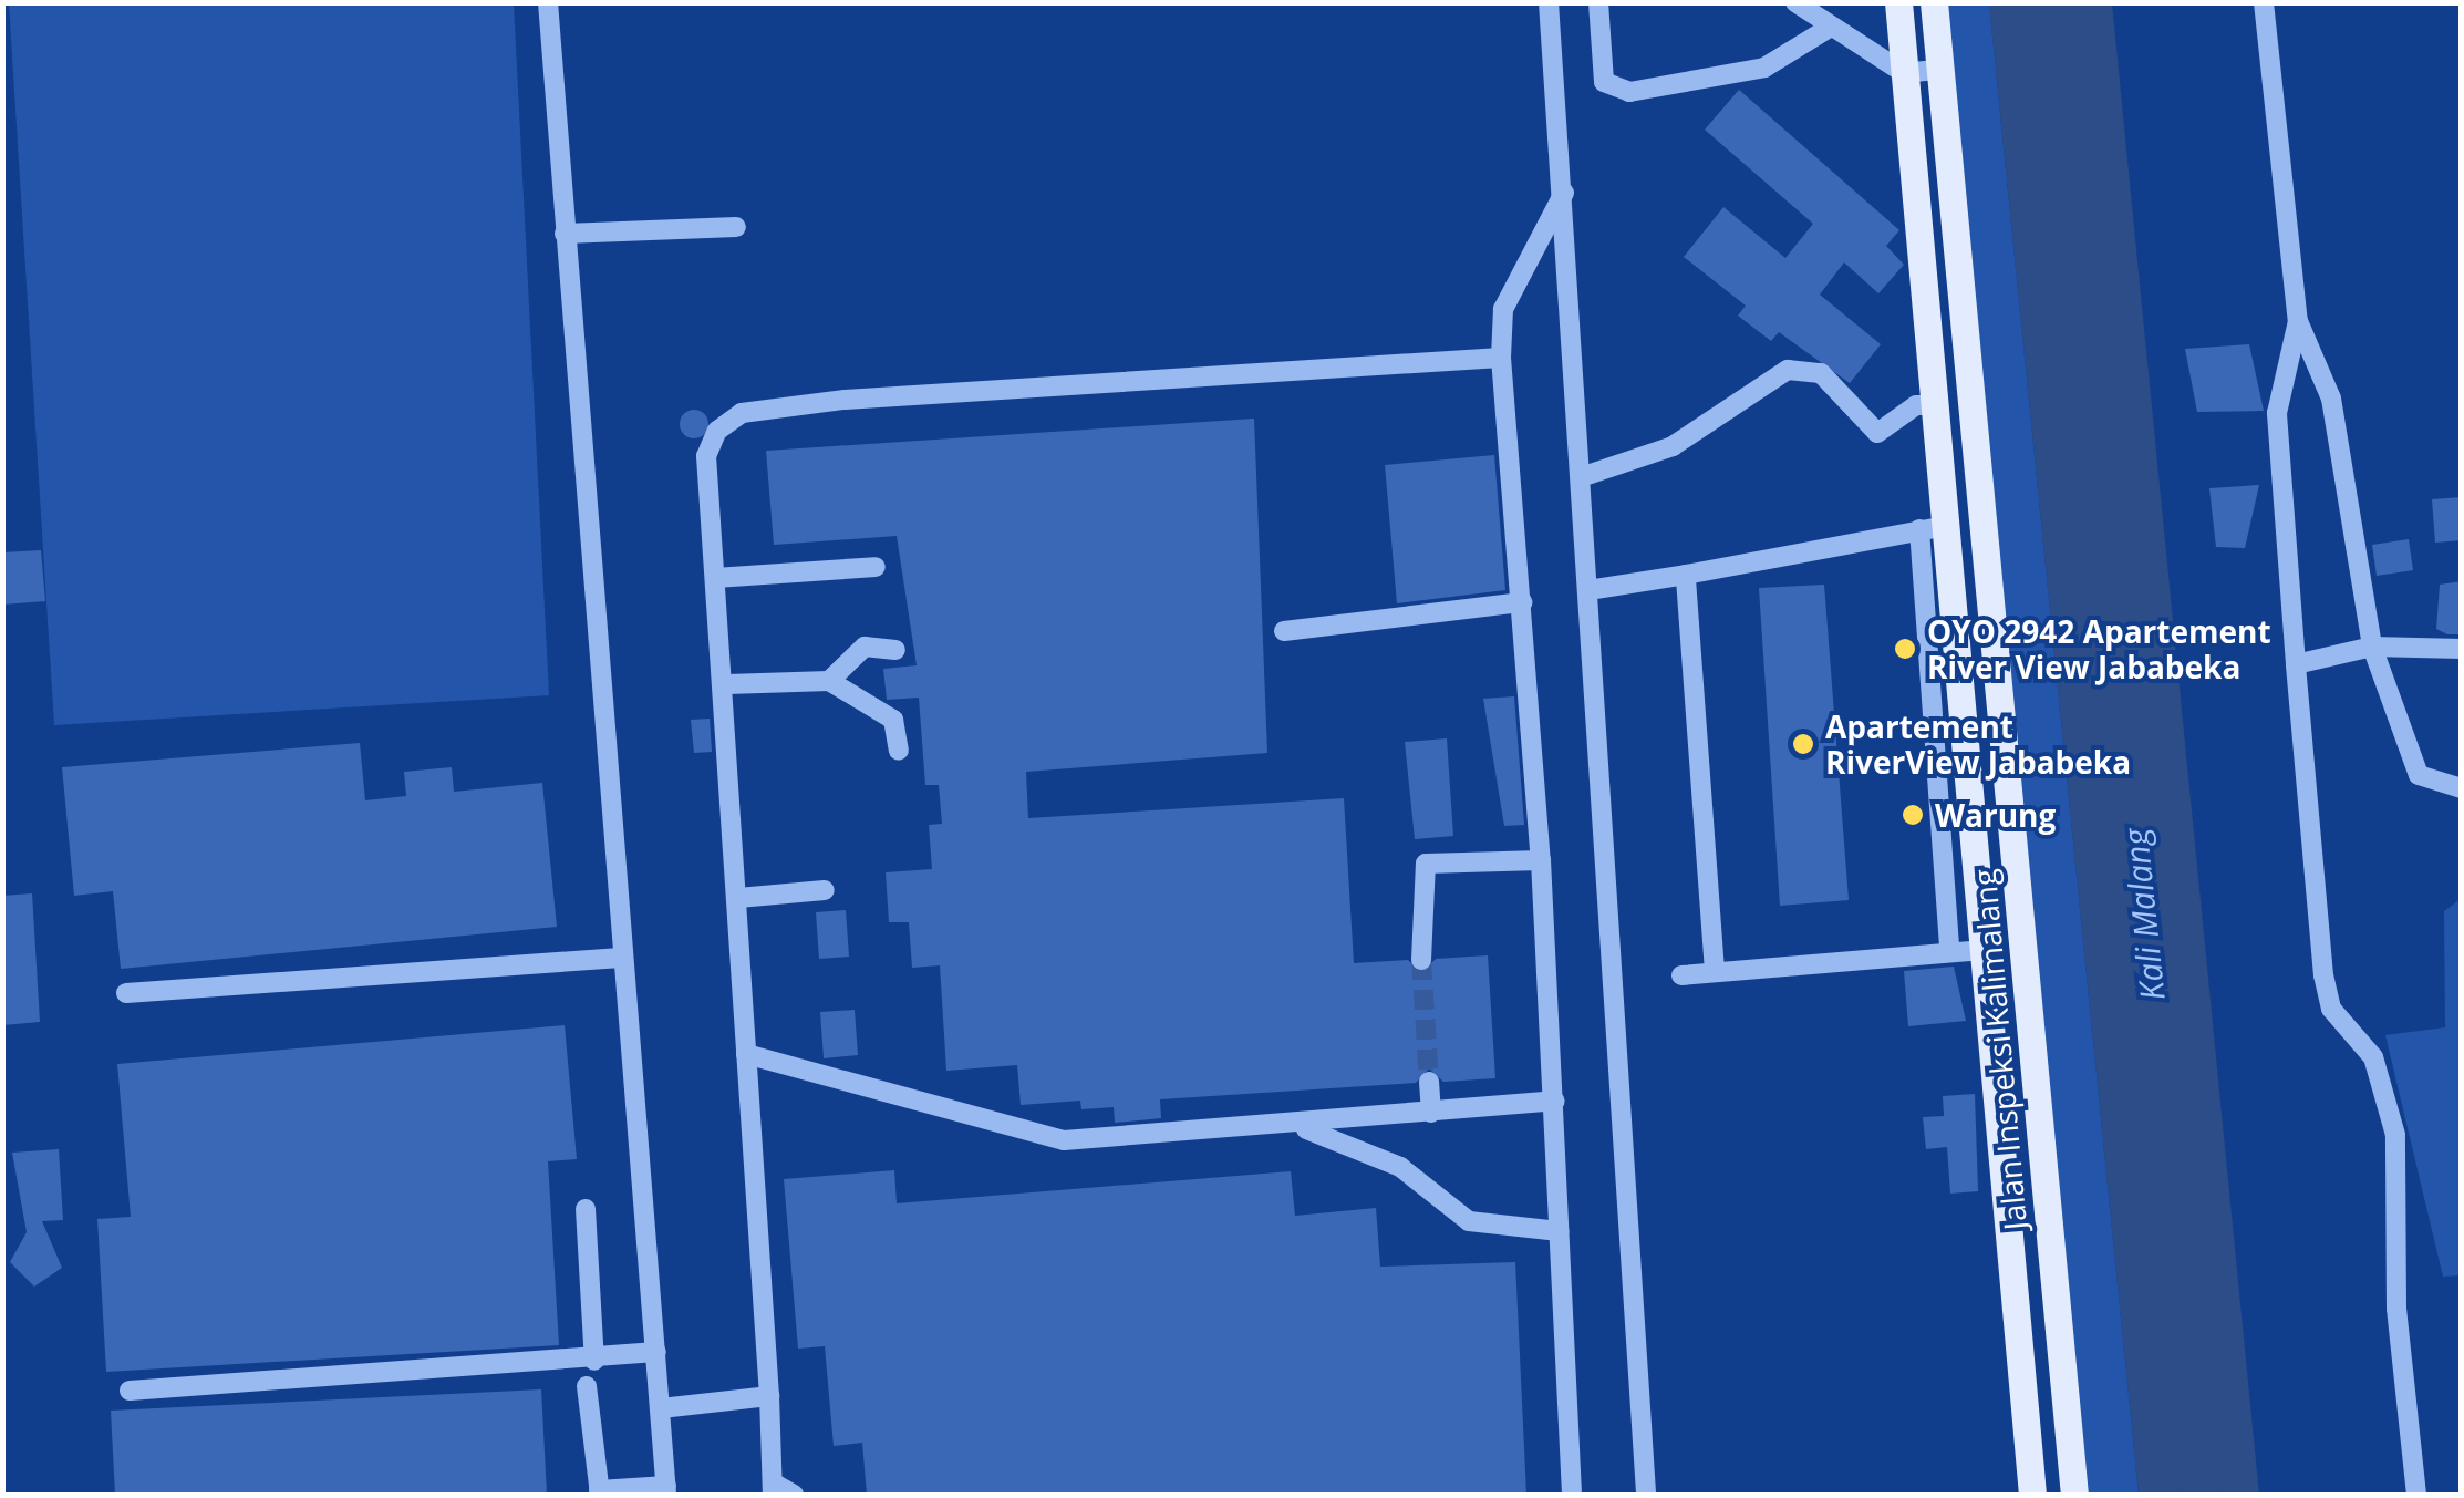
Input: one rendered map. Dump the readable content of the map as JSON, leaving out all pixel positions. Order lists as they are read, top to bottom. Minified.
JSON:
{"streets":{"main road":["Jalan Inspeksi Kalimalang"]},"water":["Kali Malang"],"places":["OYO 2942 Apartement River View Jababeka","Apartement RiverView Jababeka","Warung"]}
